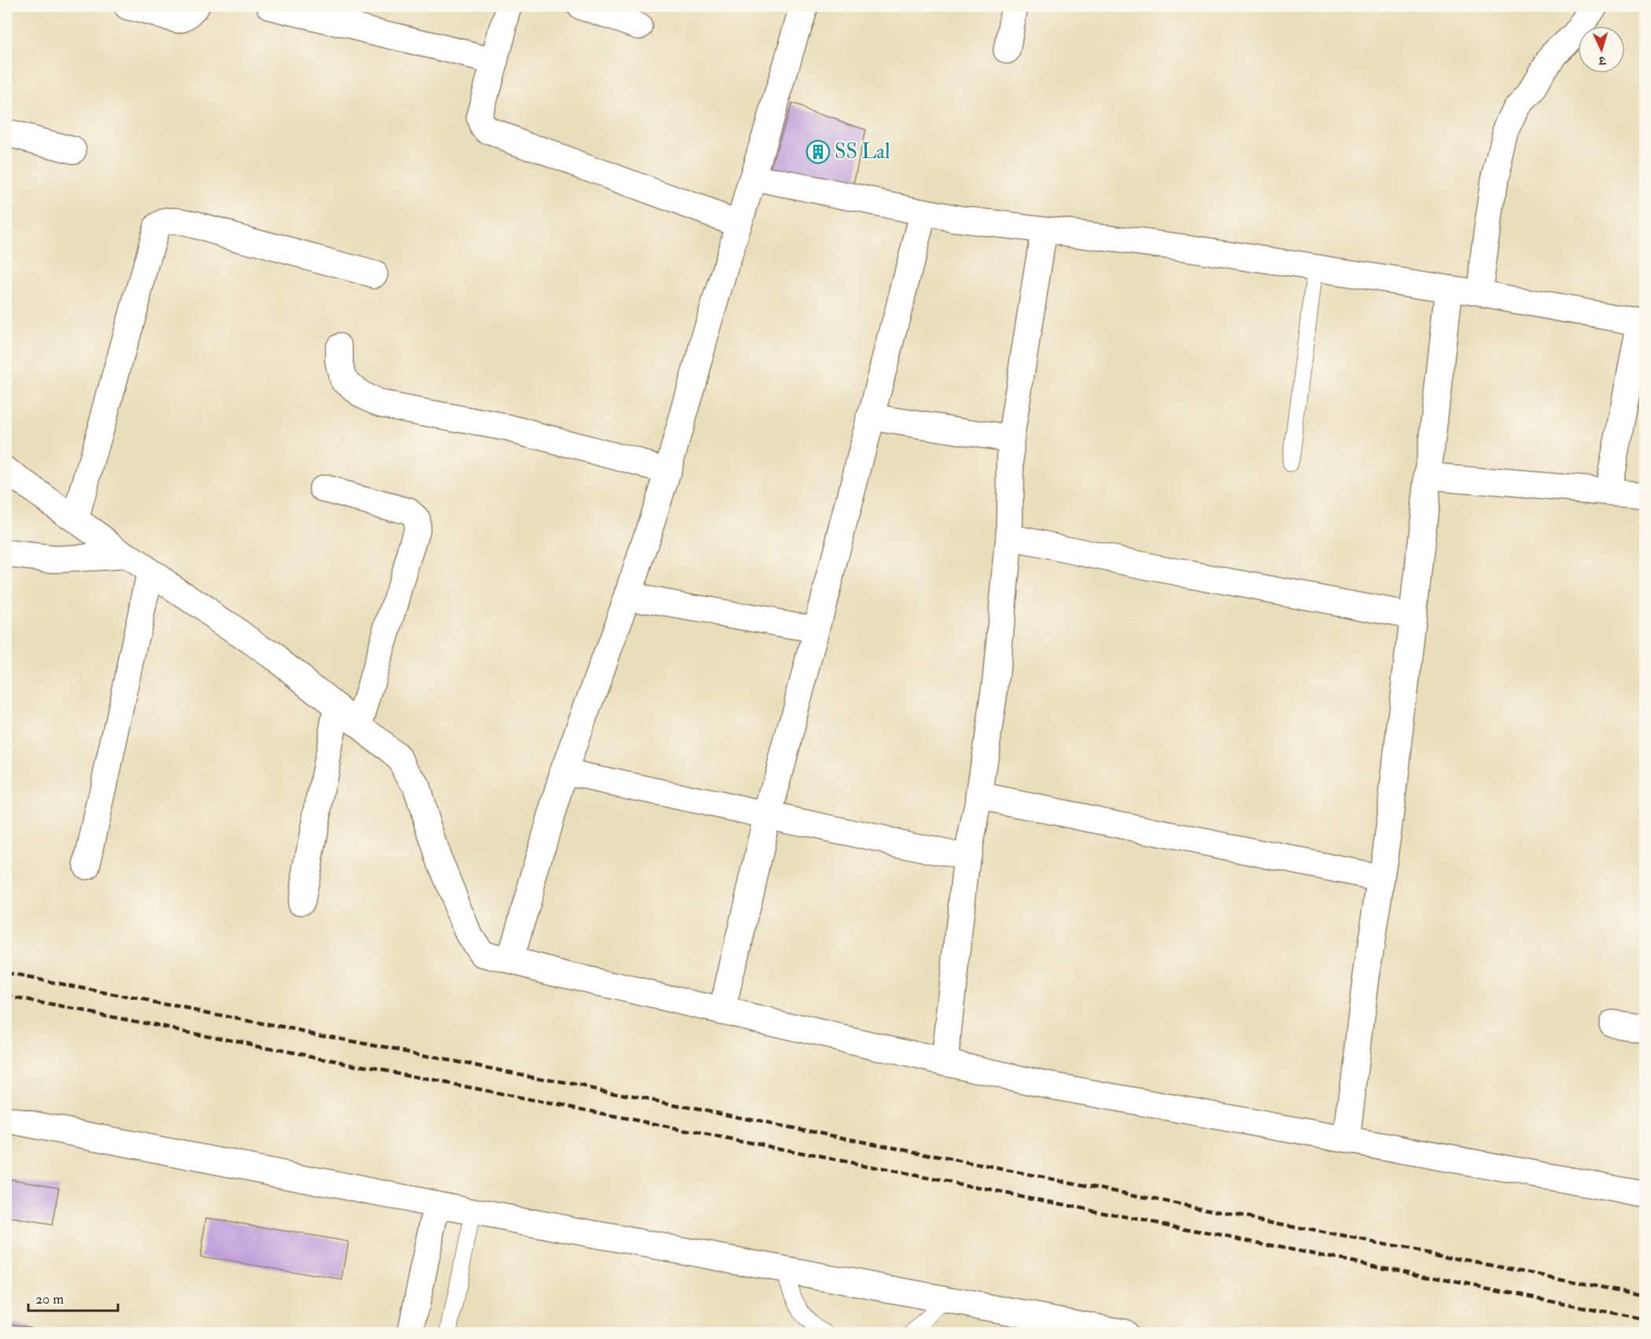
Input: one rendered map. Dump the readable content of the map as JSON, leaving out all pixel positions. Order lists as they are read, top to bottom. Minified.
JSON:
{"places":{"building":["SS Lal"]},"scale_bar":"20 m","north":"bottom"}
